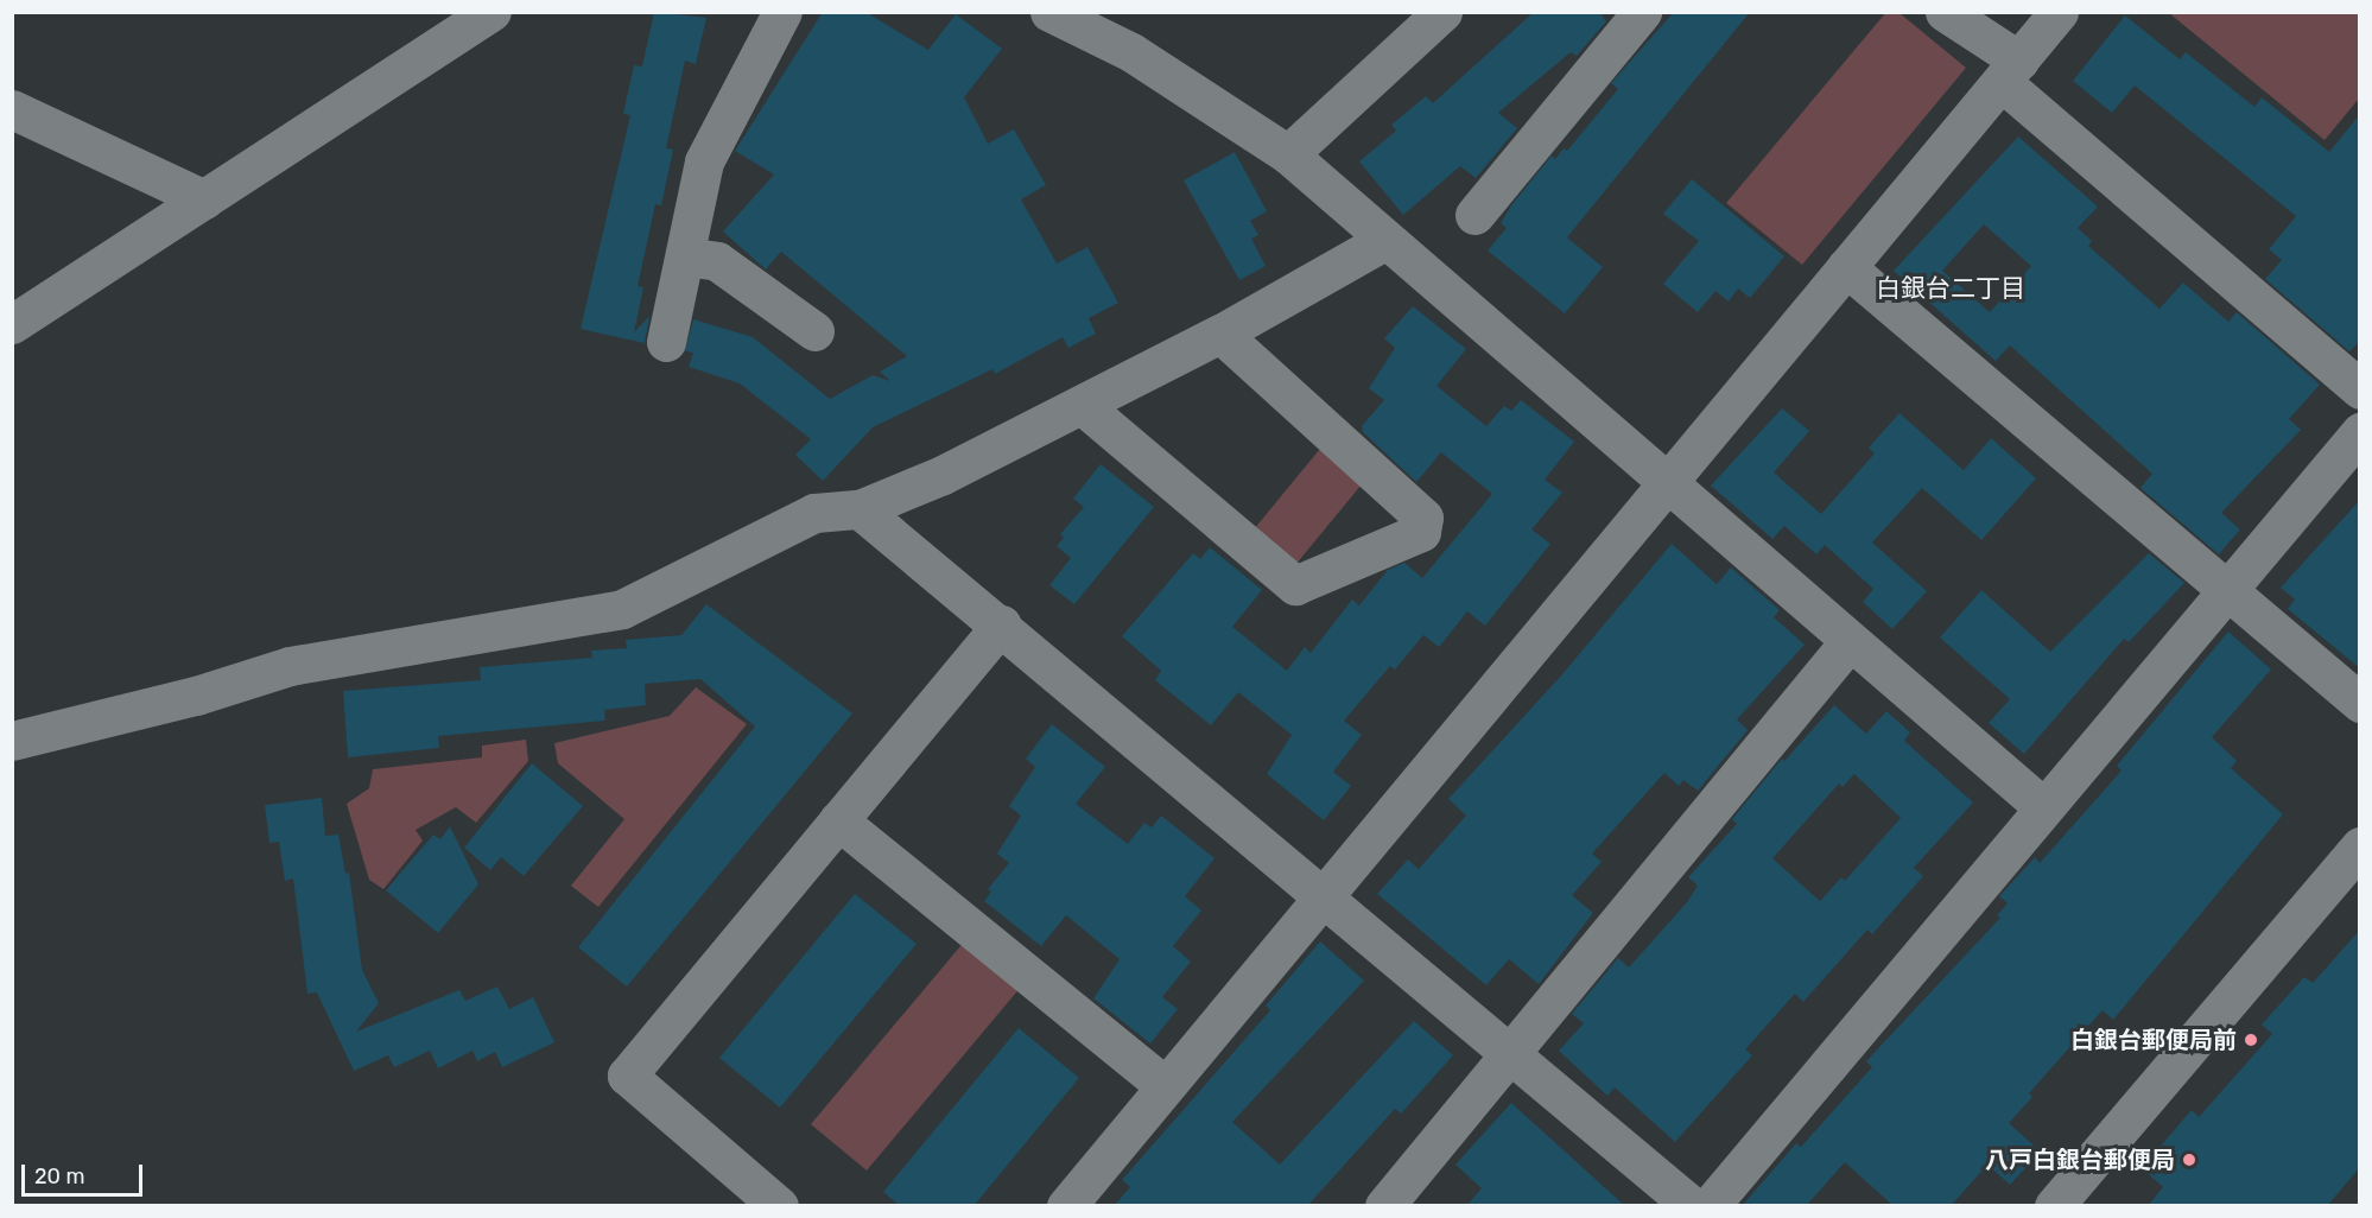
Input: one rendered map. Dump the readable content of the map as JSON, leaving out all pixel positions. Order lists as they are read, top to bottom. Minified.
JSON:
{"districts":["白銀台二丁目"],"places":["白銀台郵便局前","八戸白銀台郵便局"],"scale_bar":"20 m"}
